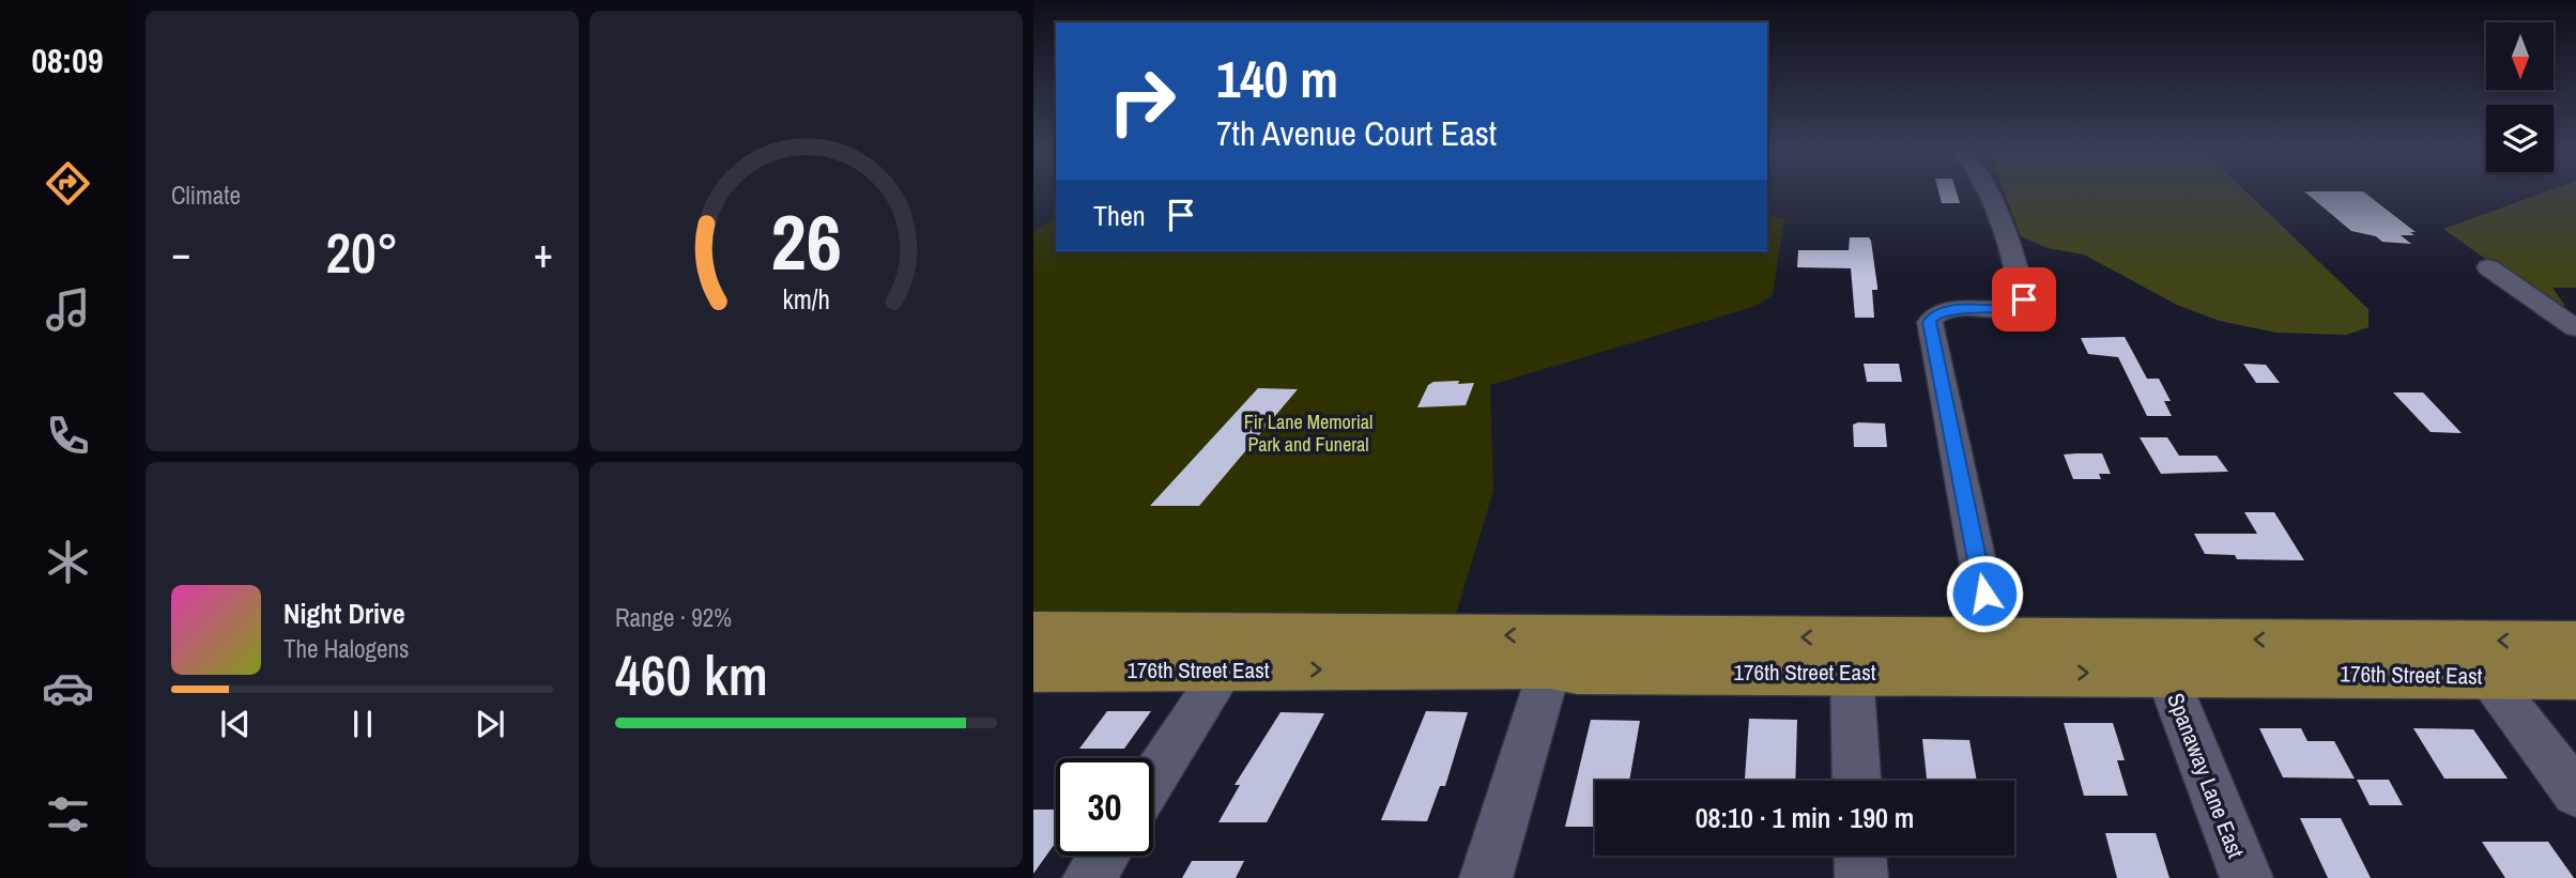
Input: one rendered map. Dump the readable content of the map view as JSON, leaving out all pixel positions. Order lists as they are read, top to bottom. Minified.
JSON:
{"streets":{"main road":["176th Street East"],"street":["Spanaway Lane East"]},"crossings":[["176th Street East","Spanaway Lane East"]],"parks":["Fir Lane Memorial Park and Funeral"],"north":"bottom","page":{"tabs":"08:09","tile":["Climate",["Range · 92%","460 km"]],"turn":["140 m","7th Avenue Court East"],"then":"Then","heat":["−","20°","+"],"song":["Night Drive","The Halogens"],"limit":"30","trip":"08:10 · 1 min · 190 m","gauge":["26","km/h"]}}
